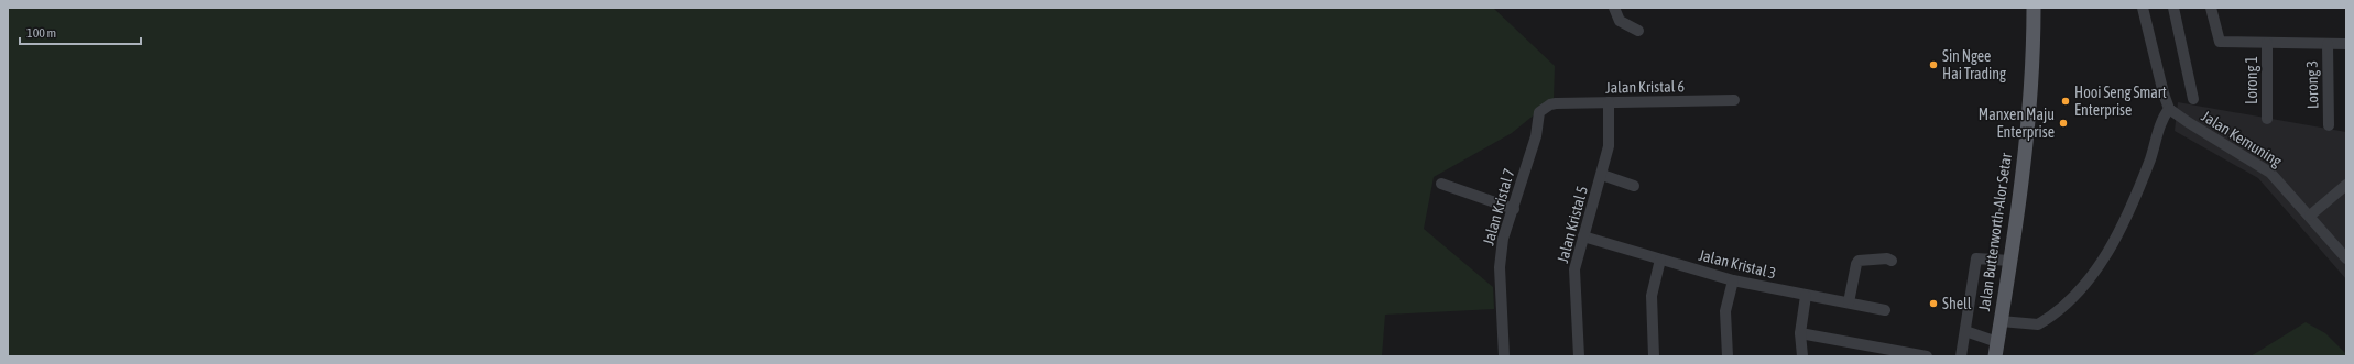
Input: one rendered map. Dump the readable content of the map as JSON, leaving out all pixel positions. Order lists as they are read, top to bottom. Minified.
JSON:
{"streets":{"main road":["Jalan Butterworth-Alor Setar"],"street":["Lorong 1","Lorong 3","Jalan Kristal 6","Jalan Kemuning","Jalan Kristal 7","Jalan Kristal 5","Jalan Kristal 3"]},"crossings":[["Jalan Kristal 6","Jalan Kristal 7"],["Jalan Kristal 6","Jalan Kristal 5"],["Jalan Kristal 5","Jalan Kristal 3"]],"places":["Sin Ngee Hai Trading","Hooi Seng Smart Enterprise","Manxen Maju Enterprise","Shell"],"scale_bar":"100 m"}
